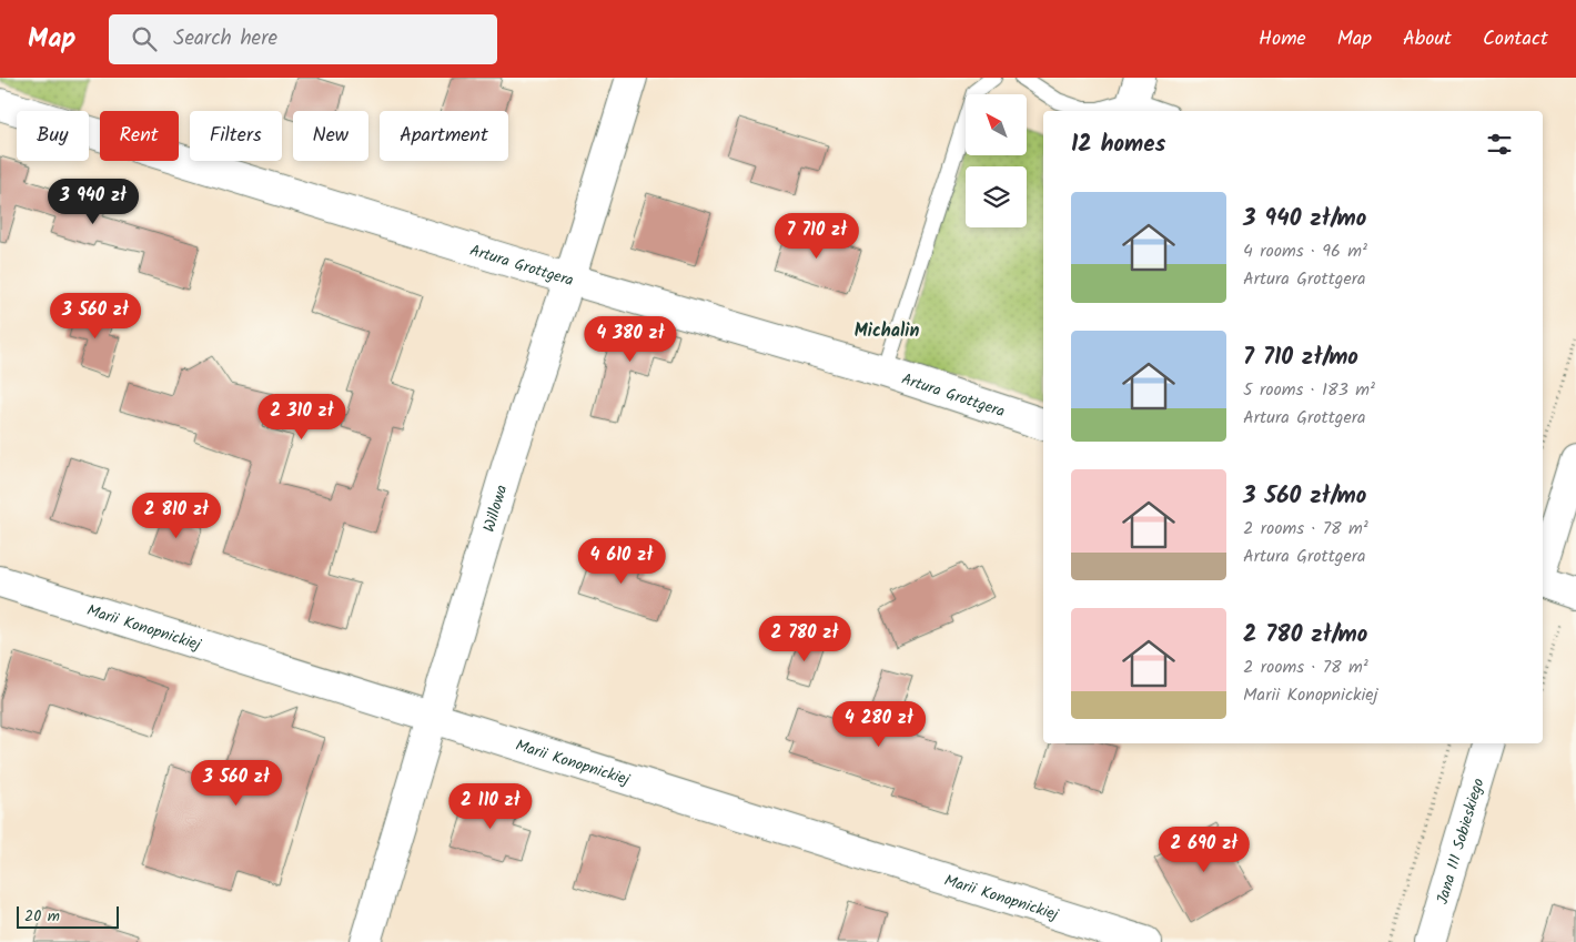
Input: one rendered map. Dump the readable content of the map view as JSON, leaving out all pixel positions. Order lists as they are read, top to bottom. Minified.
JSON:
{"streets":{"street":["Artura Grottgera","Willowa","Marii Konopnickiej","Jana III Sobieskiego"]},"crossings":[["Artura Grottgera","Willowa"],["Willowa","Marii Konopnickiej"]],"districts":["Michalin"],"scale_bar":"20 m","north":"top left","page":{"header":"Map","search":"Search here","nav":["Home","Map","About","Contact"],"chip":["Buy","Rent","Filters","New","Apartment"],"heading":"12 homes","list":[{"name":"3 940 zł/mo","note":"4 rooms · 96 m² · Artura Grottgera"},{"name":"7 710 zł/mo","note":"5 rooms · 183 m² · Artura Grottgera"},{"name":"3 560 zł/mo","note":"2 rooms · 78 m² · Artura Grottgera"},{"name":"2 780 zł/mo","note":"2 rooms · 78 m² · Marii Konopnickiej"}],"price":["3 940 zł","7 710 zł","3 560 zł","4 380 zł","2 310 zł","2 810 zł","4 610 zł","2 780 zł","4 280 zł","3 560 zł","2 110 zł","2 690 zł"],"scale":"20 m"}}
